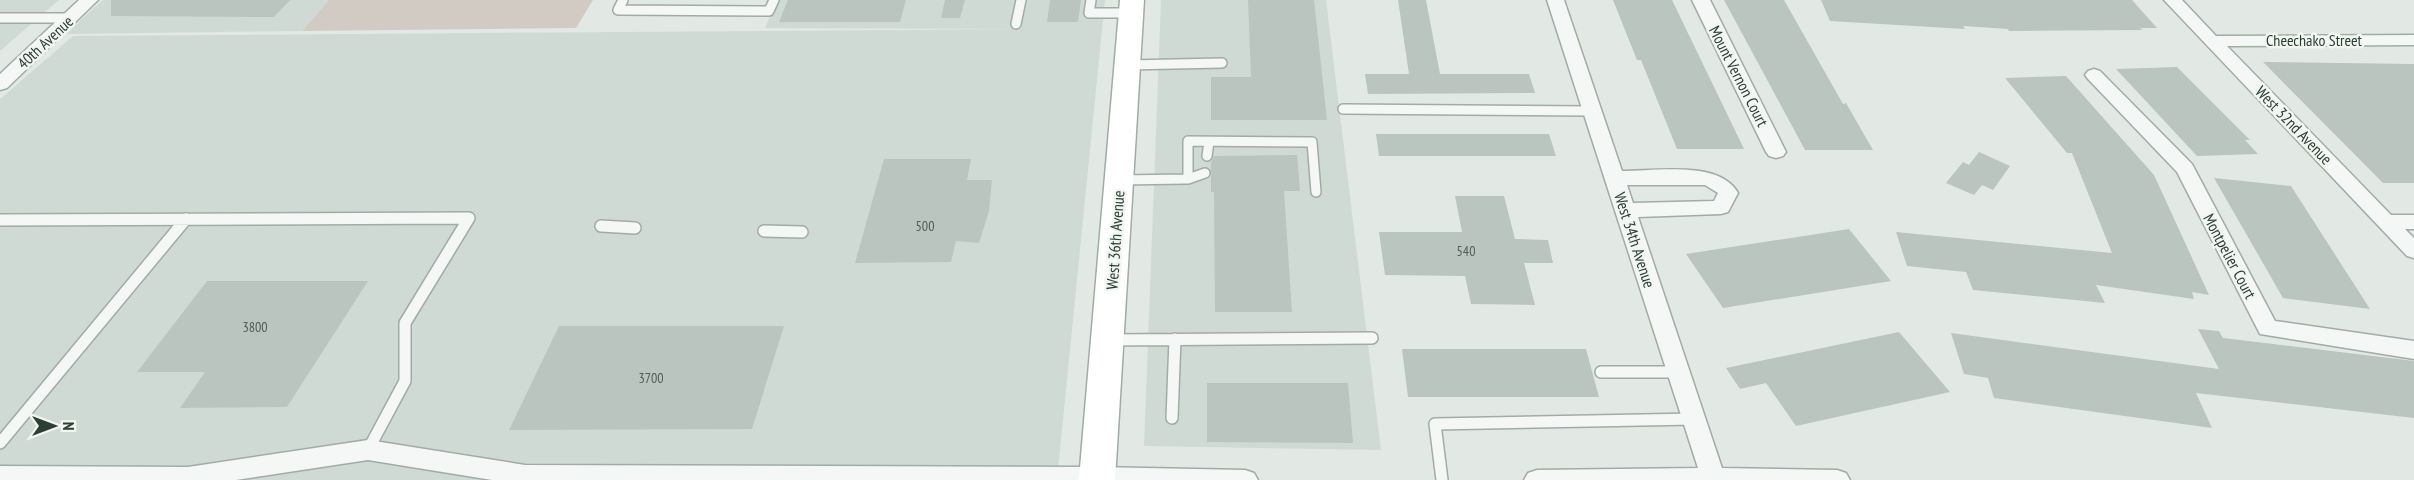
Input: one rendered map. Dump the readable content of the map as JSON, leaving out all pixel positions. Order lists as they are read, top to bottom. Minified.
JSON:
{"streets":{"main road":["West 36th Avenue"],"street":["Cheechako Street","40th Avenue","Mount Vernon Court","West 32nd Avenue","West 34th Avenue","Montpelier Court"]},"crossings":[["Cheechako Street","West 32nd Avenue"]],"house_numbers":["500","540","3800","3700"],"north":"right"}
